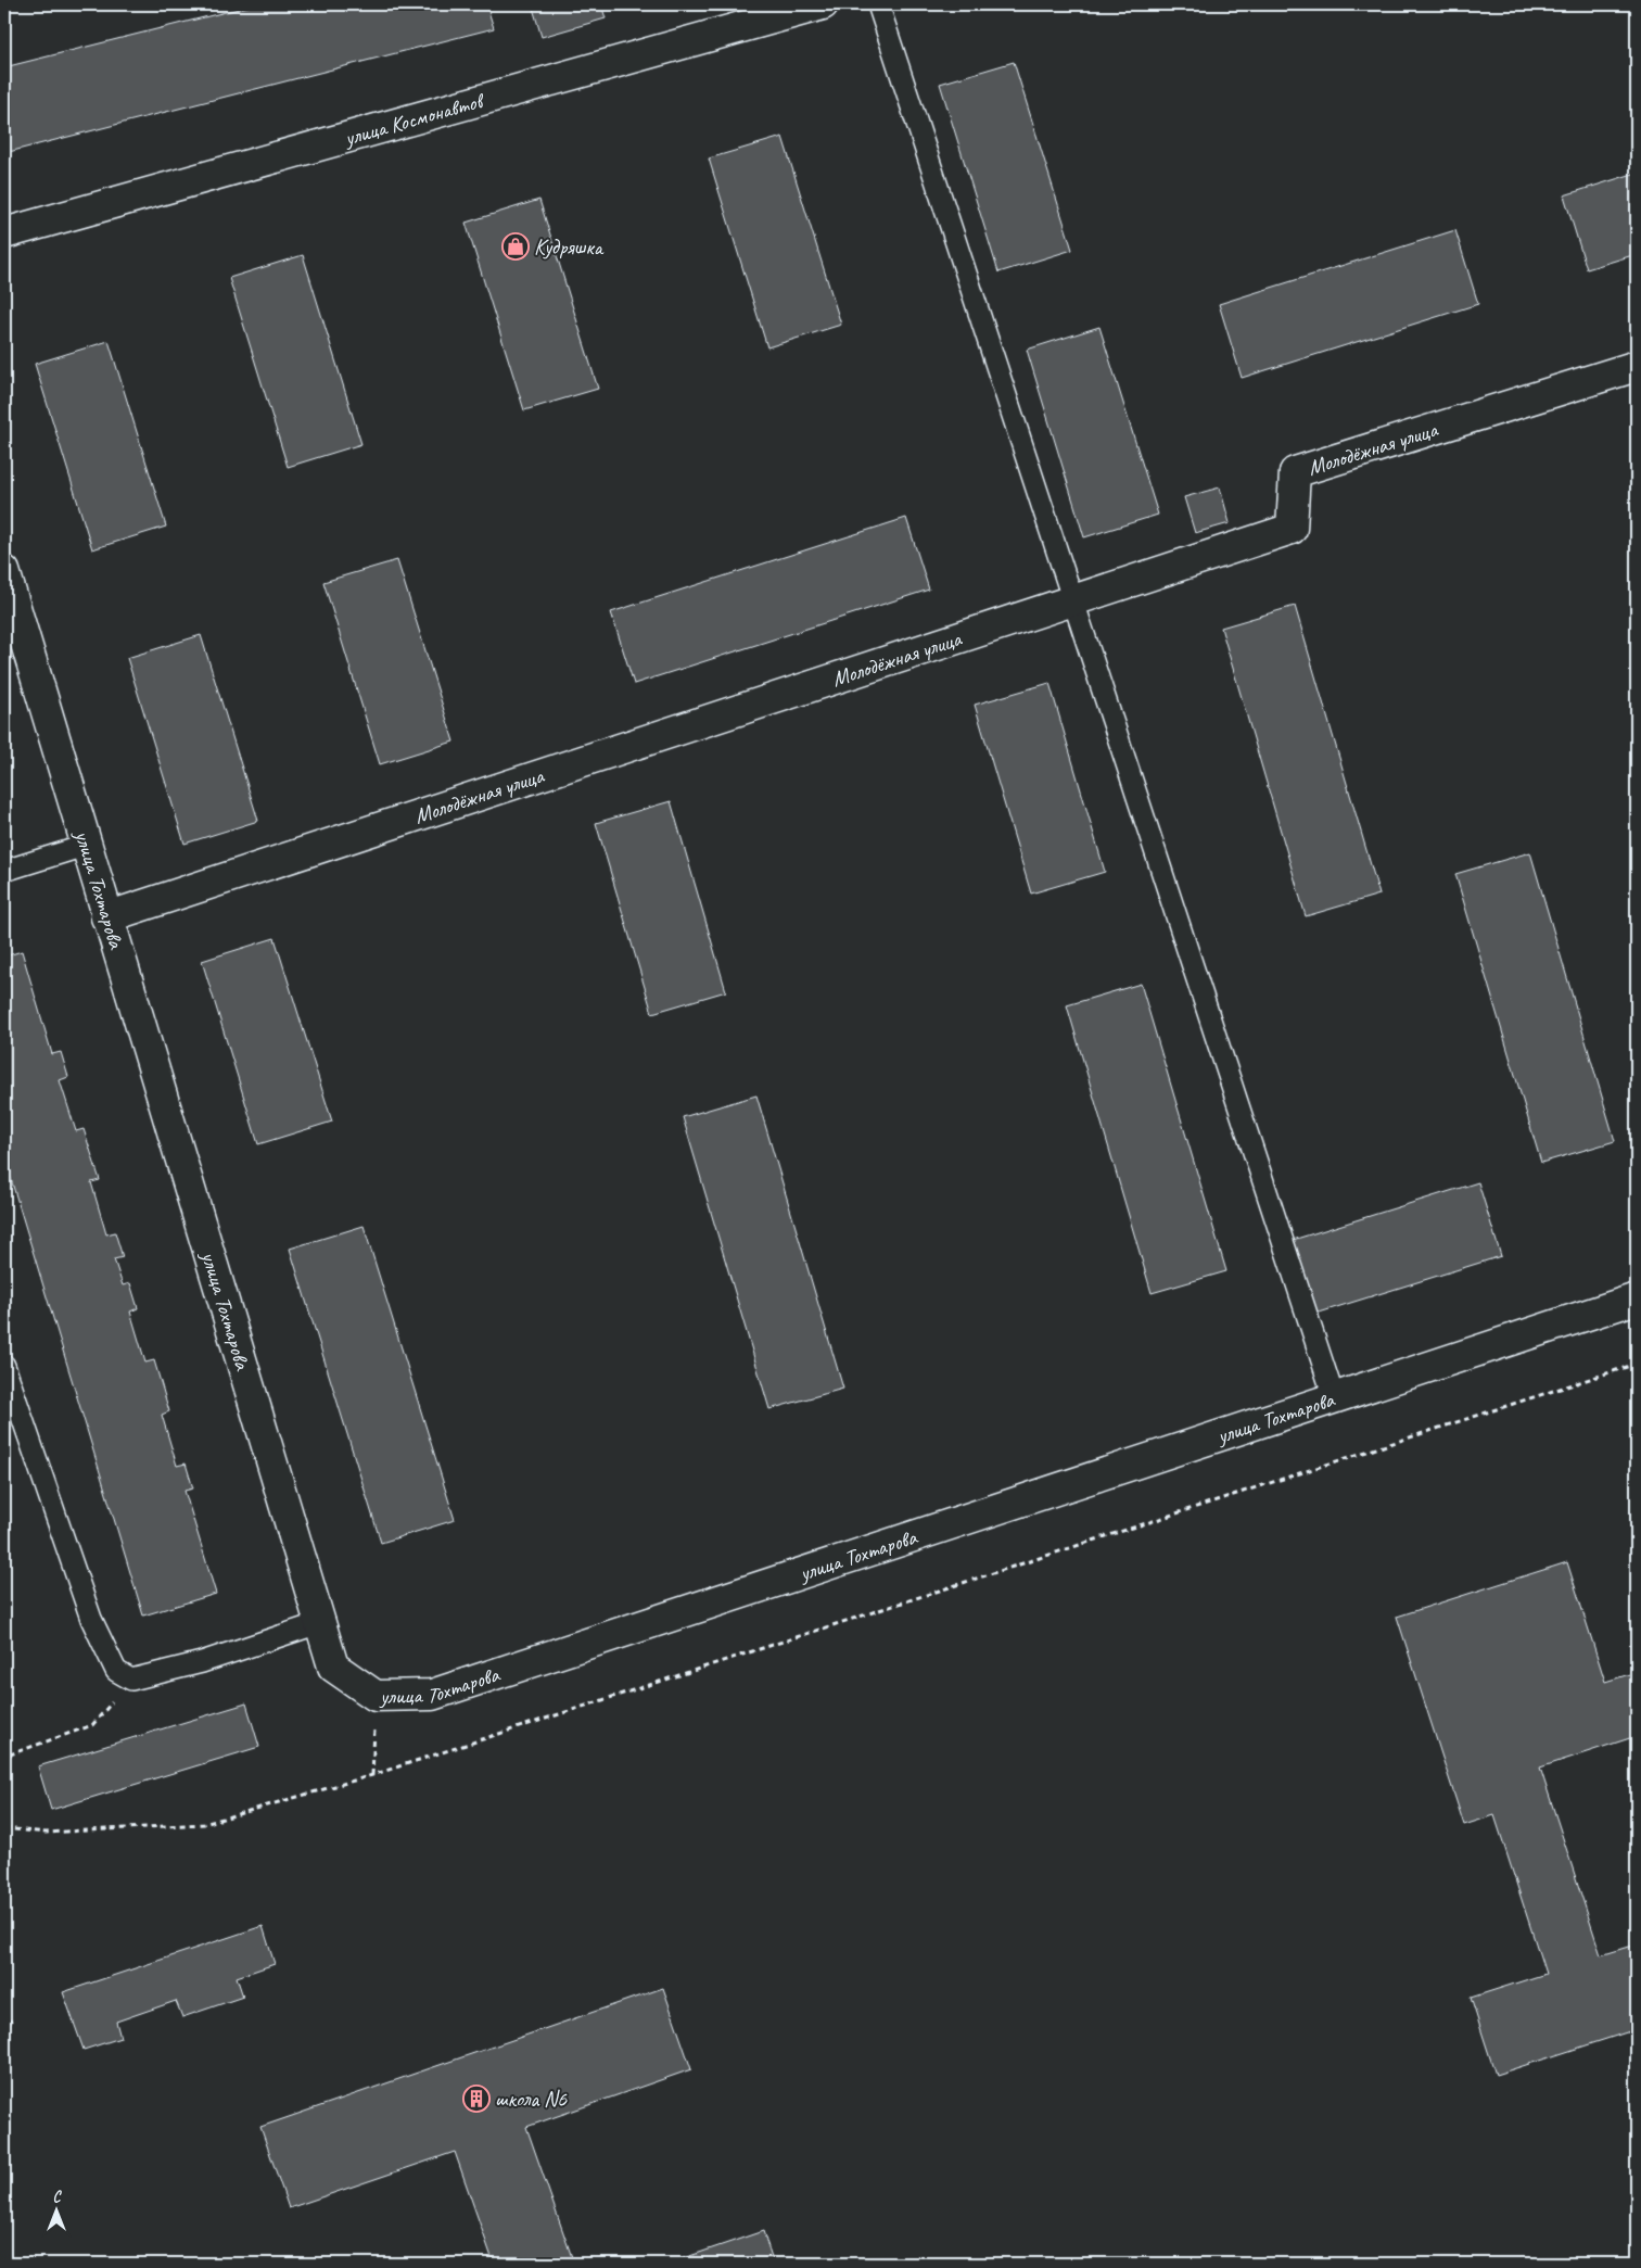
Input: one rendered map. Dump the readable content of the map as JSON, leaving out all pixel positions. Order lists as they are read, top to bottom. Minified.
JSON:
{"streets":{"street":["улица Космонавтов","Молодёжная улица","улица Тохтарова"]},"crossings":[["Молодёжная улица","улица Тохтарова"]],"places":{"shop":["Кудряшка"],"building":["школа N6"]},"north":"top"}
